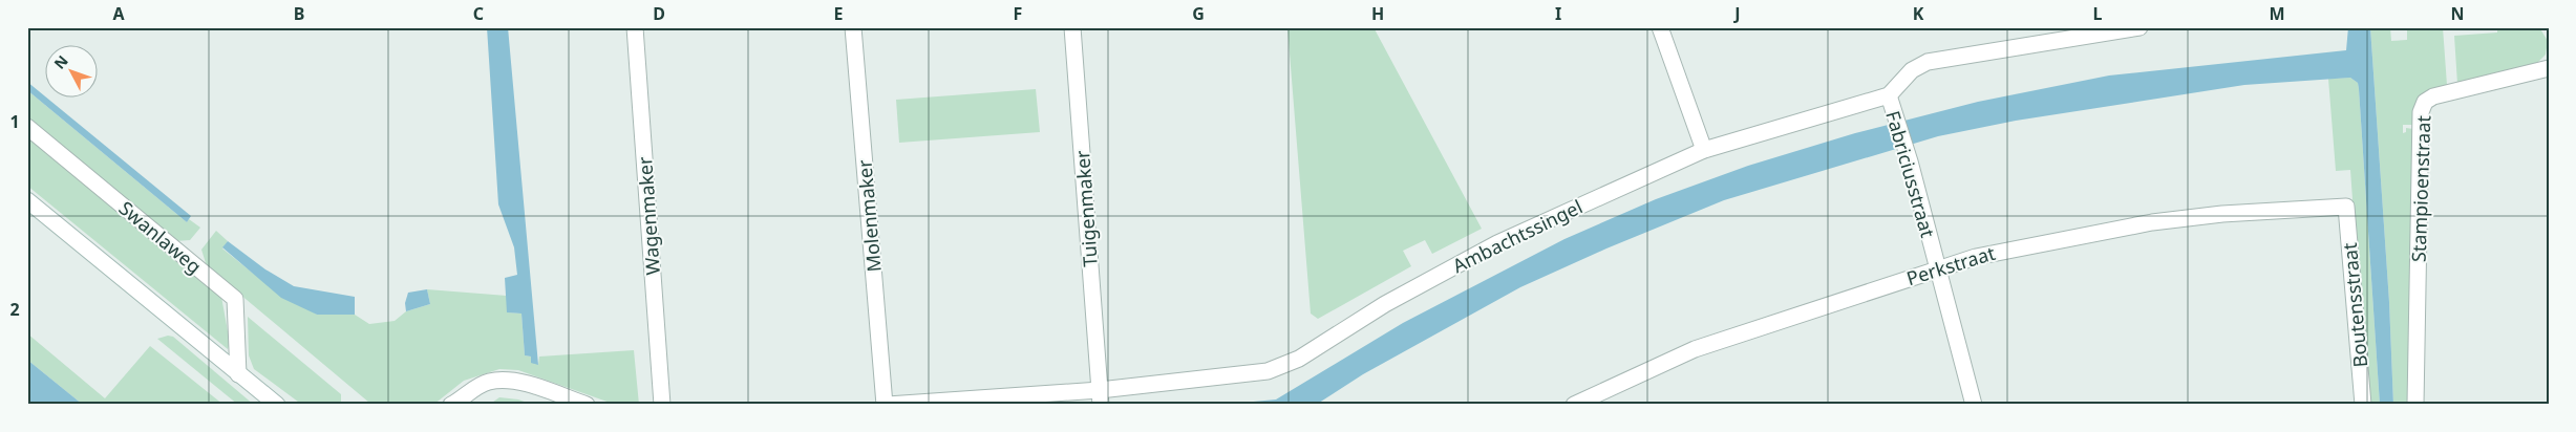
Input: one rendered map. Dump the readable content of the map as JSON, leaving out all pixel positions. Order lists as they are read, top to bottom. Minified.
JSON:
{"streets":{"street":["Fabriciusstraat","Stampioenstraat","Tuigenmaker","Wagenmaker","Molenmaker","Ambachtssingel","Swanlaweg","Perkstraat","Boutensstraat"]},"crossings":[["Fabriciusstraat","Ambachtssingel"],["Fabriciusstraat","Perkstraat"],["Tuigenmaker","Ambachtssingel"],["Molenmaker","Ambachtssingel"],["Perkstraat","Boutensstraat"]],"north":"top left","grid":{"columns":["A","B","C","D","E","F","G","H","I","J","K","L","M","N"],"rows":["1","2"]}}
